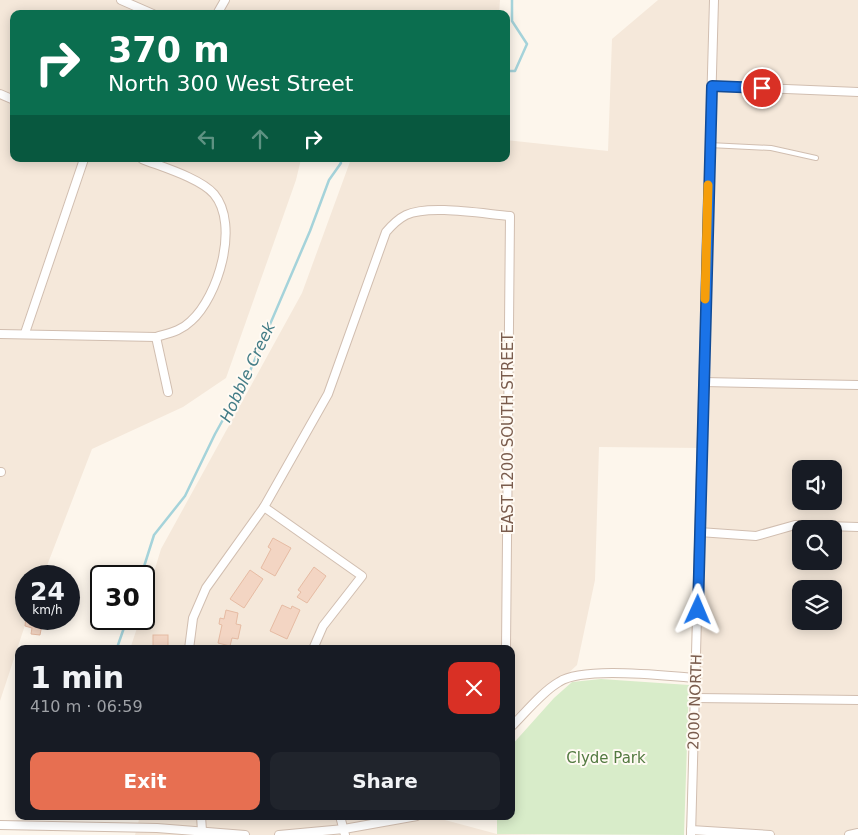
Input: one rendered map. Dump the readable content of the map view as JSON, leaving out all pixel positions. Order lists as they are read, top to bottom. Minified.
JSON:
{"streets":{"street":["EAST 1200 SOUTH STREET","2000 NORTH"]},"water":["Hobble Creek"],"parks":["Clyde Park"],"page":{"turn":["370 m","North 300 West Street"],"speed":"24 km/h","limit":"30","heading":["1 min","410 m · 06:59"],"buttons":["Exit","Share"]}}
